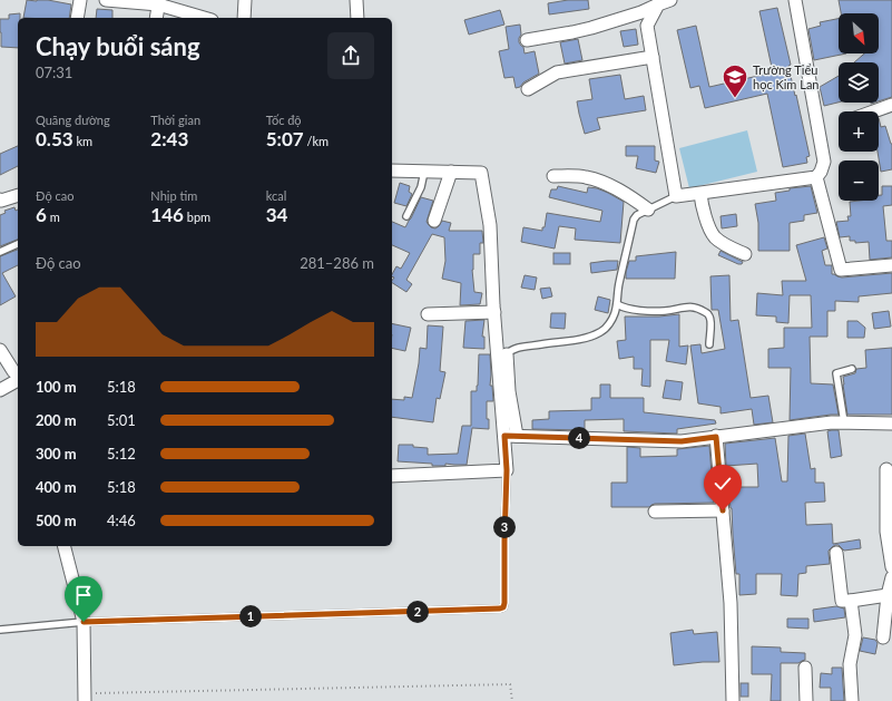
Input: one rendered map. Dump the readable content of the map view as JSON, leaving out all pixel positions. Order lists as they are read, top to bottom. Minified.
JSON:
{"places":{"school or university":["Trường Tiểu học Kim Lan"]},"north":"bottom right","page":{"map_buttons":["+","−"],"heading":["Chạy buổi sáng","07:31"],"stats":[["Quãng đường","0.53 km"],["Thời gian","2:43"],["Tốc độ","5:07 /km"],["Độ cao","6 m"],["Nhịp tim","146 bpm"],["kcal","34"]],"chart":["Độ cao","281–286 m"],"list":[{"name":"100 m","note":"5:18"},{"name":"200 m","note":"5:01"},{"name":"300 m","note":"5:12"},{"name":"400 m","note":"5:18"},{"name":"500 m","note":"4:46"}],"pins":["4","3","2","1"]}}
